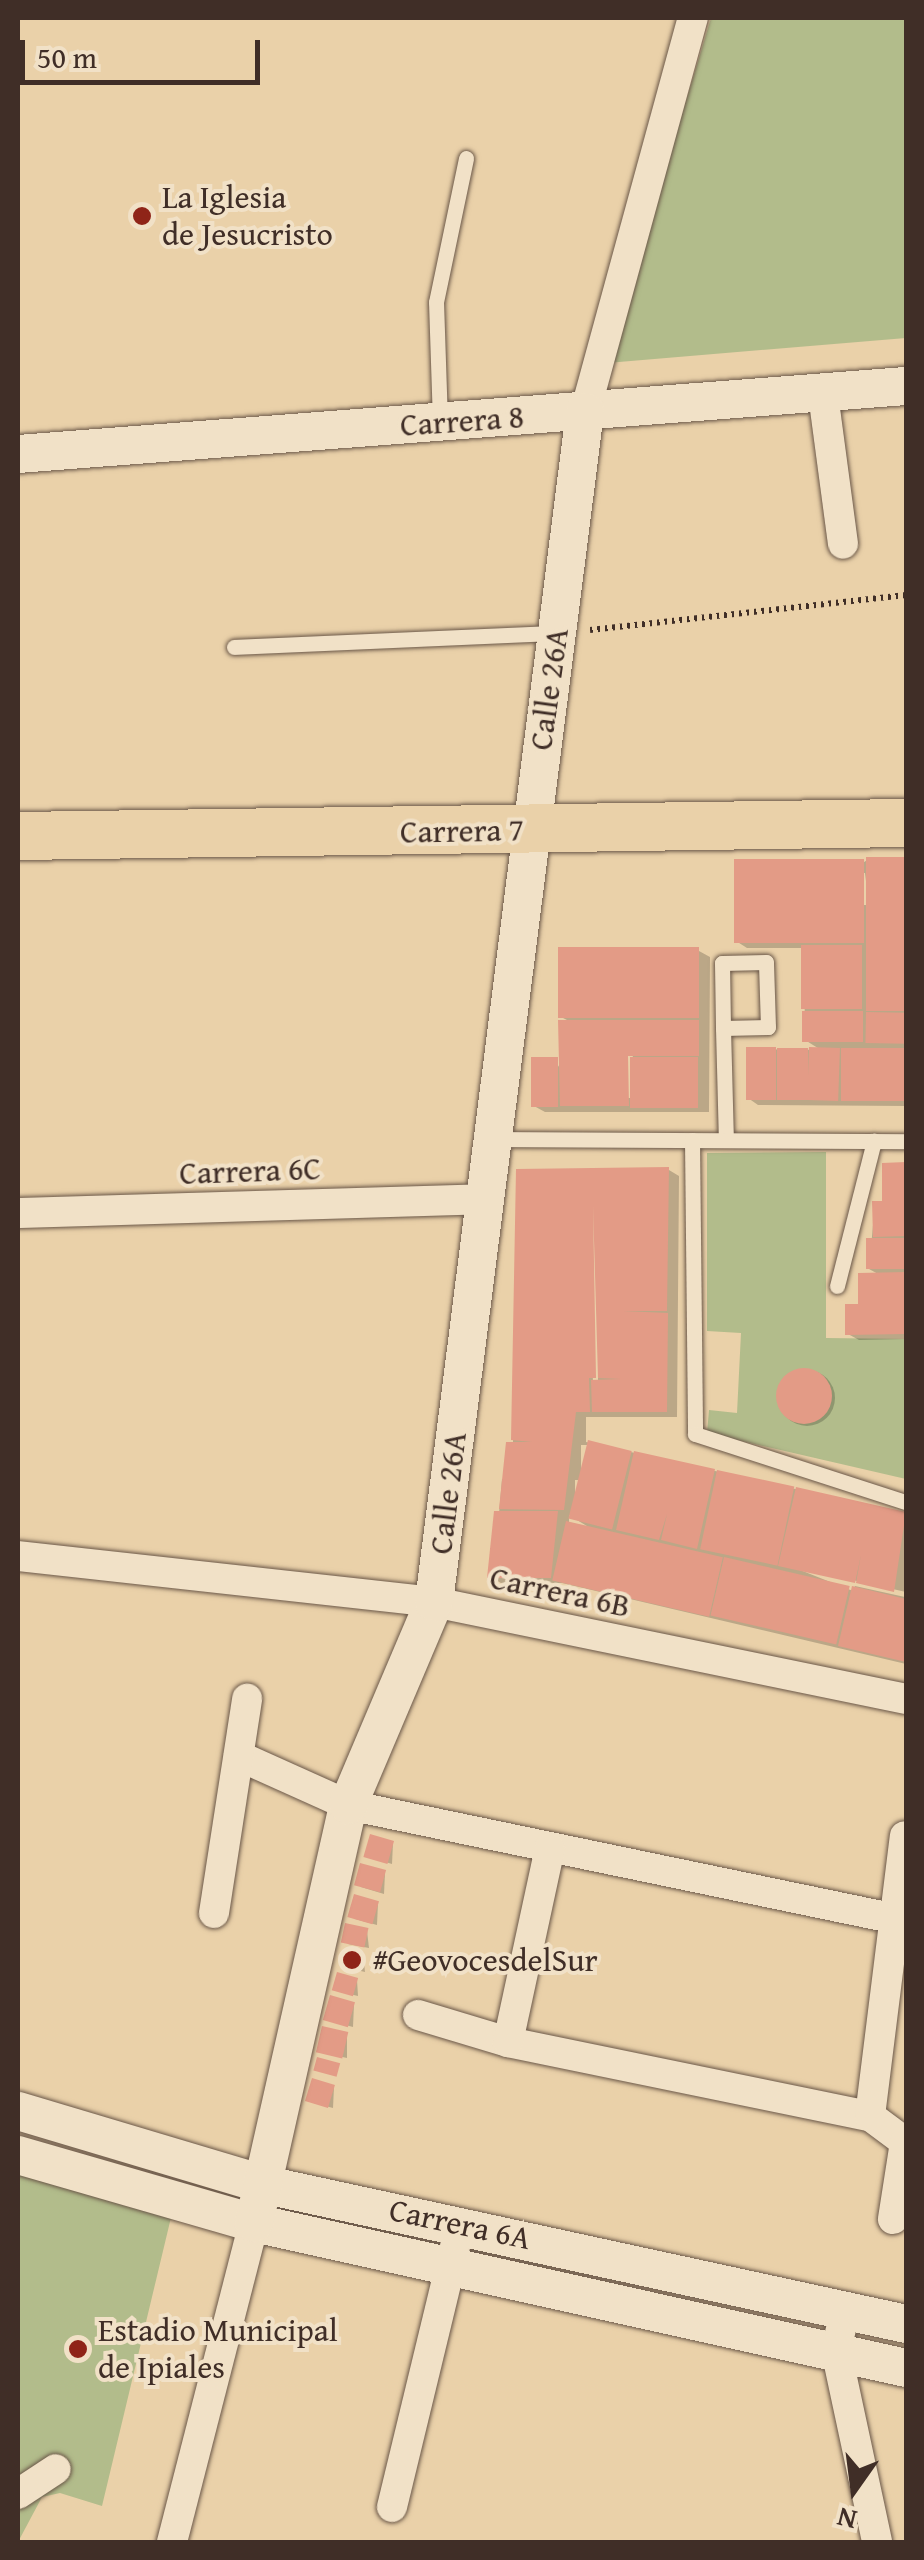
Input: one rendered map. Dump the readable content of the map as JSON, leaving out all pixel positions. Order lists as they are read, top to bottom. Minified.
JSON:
{"streets":{"main road":["Carrera 7"],"street":["Carrera 8","Calle 26A","Carrera 6C","Carrera 6B","Carrera 6A"]},"crossings":[["Carrera 8","Calle 26A"],["Calle 26A","Carrera 7"],["Calle 26A","Carrera 6C"],["Calle 26A","Carrera 6B"],["Calle 26A","Carrera 6A"]],"places":["La Iglesia de Jesucristo","#GeovocesdelSur","Estadio Municipal de Ipiales"],"scale_bar":"50 m","north":"bottom"}
